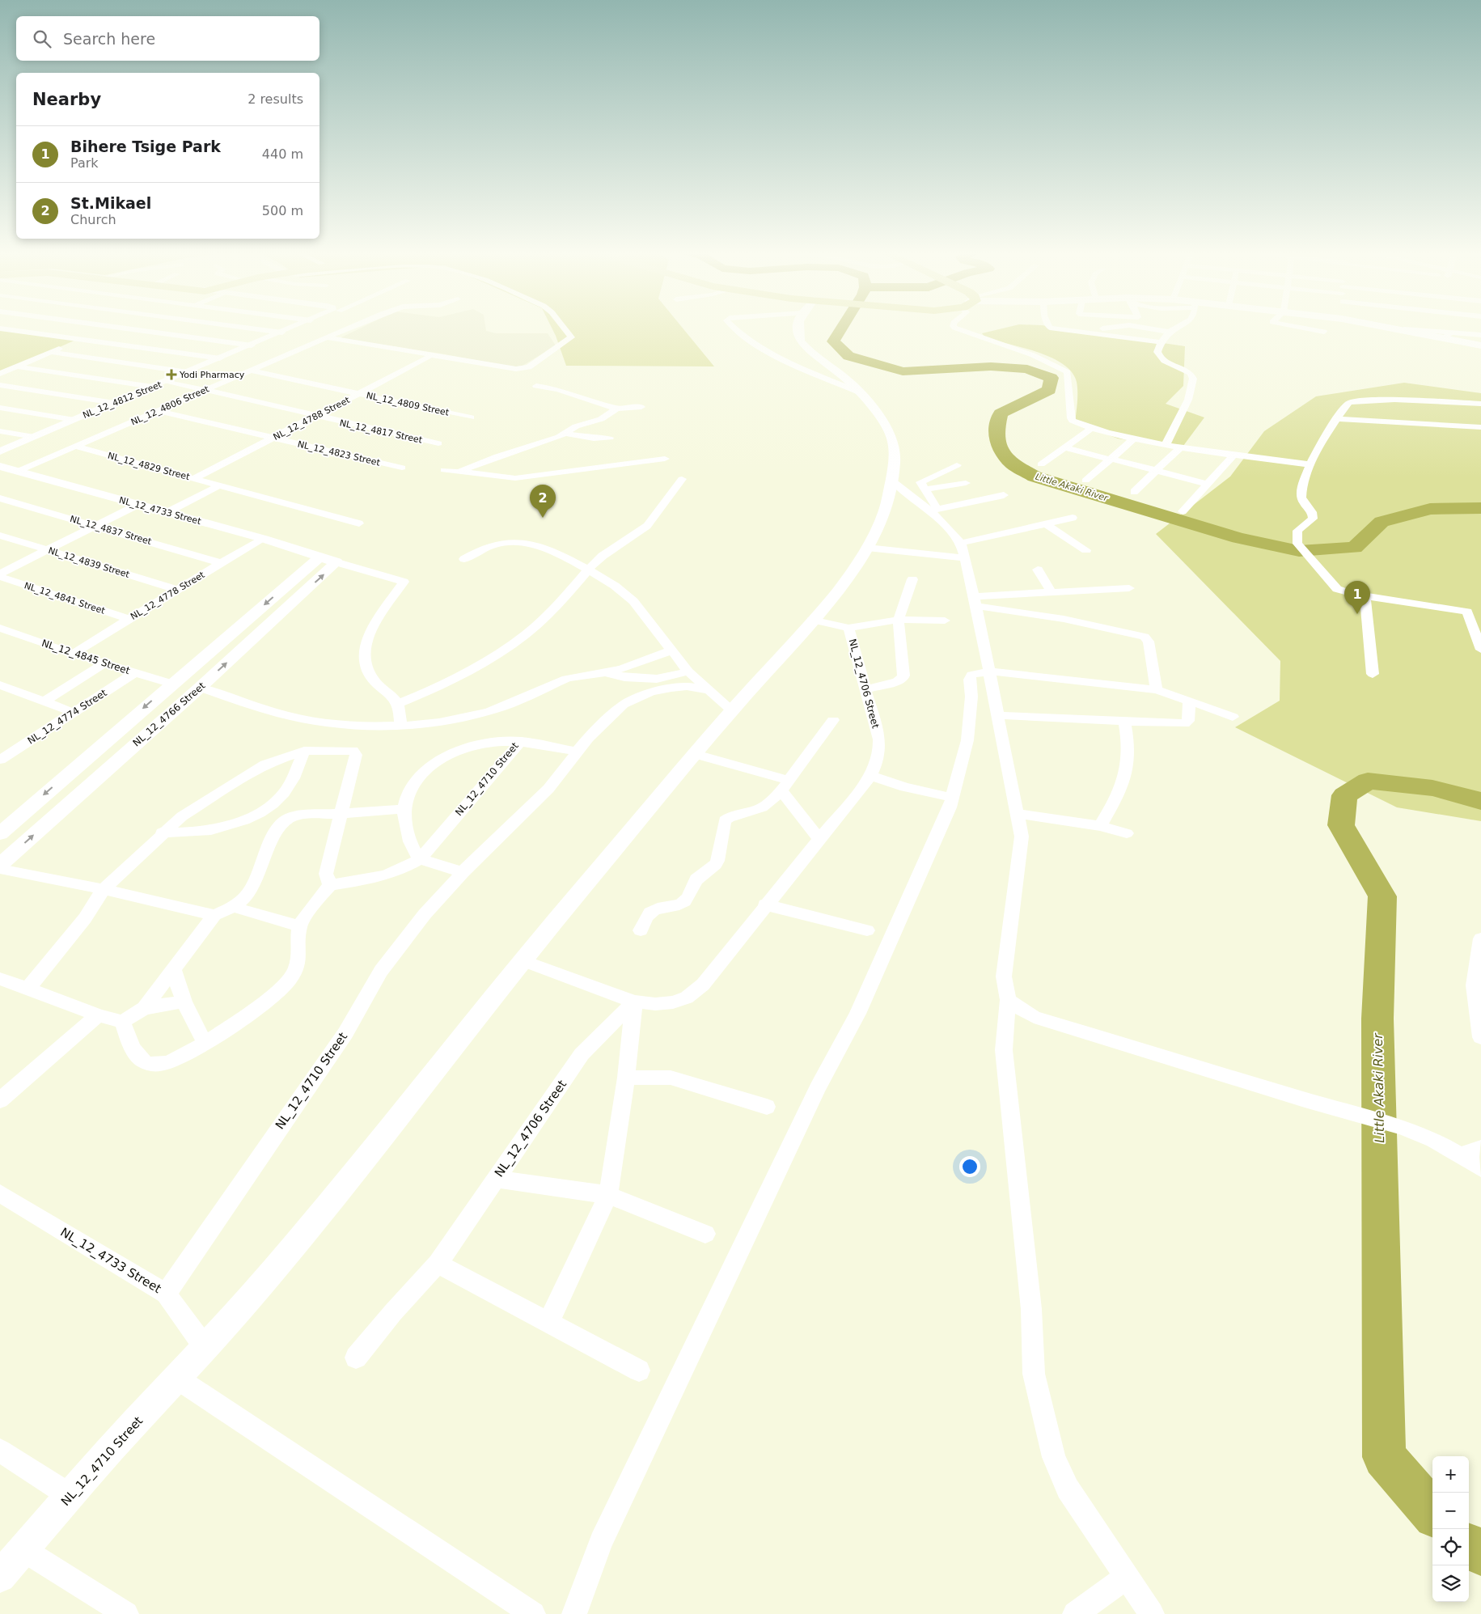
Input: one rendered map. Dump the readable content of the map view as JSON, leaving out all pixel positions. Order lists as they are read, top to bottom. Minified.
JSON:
{"streets":{"street":["NL_12_4812 Street","NL_12_4809 Street","NL_12_4806 Street","NL_12_4788 Street","NL_12_4817 Street","NL_12_4823 Street","NL_12_4829 Street","NL_12_4733 Street","NL_12_4837 Street","NL_12_4839 Street","NL_12_4778 Street","NL_12_4841 Street","NL_12_4845 Street","NL_12_4706 Street","NL_12_4766 Street","NL_12_4774 Street","NL_12_4710 Street"]},"crossings":[["NL_12_4812 Street","NL_12_4817 Street"],["NL_12_4809 Street","NL_12_4806 Street"],["NL_12_4809 Street","NL_12_4788 Street"],["NL_12_4806 Street","NL_12_4788 Street"],["NL_12_4806 Street","NL_12_4817 Street"],["NL_12_4806 Street","NL_12_4823 Street"],["NL_12_4806 Street","NL_12_4829 Street"],["NL_12_4806 Street","NL_12_4733 Street"],["NL_12_4788 Street","NL_12_4817 Street"],["NL_12_4788 Street","NL_12_4823 Street"],["NL_12_4788 Street","NL_12_4829 Street"],["NL_12_4733 Street","NL_12_4778 Street"],["NL_12_4733 Street","NL_12_4766 Street"],["NL_12_4733 Street","NL_12_4710 Street"],["NL_12_4837 Street","NL_12_4778 Street"],["NL_12_4839 Street","NL_12_4778 Street"],["NL_12_4778 Street","NL_12_4841 Street"],["NL_12_4778 Street","NL_12_4845 Street"],["NL_12_4845 Street","NL_12_4774 Street"],["NL_12_4706 Street","NL_12_4710 Street"]],"water":["Little Akaki River"],"places":{"health":["Yodi Pharmacy"]},"page":{"search":"Search here","heading":["Nearby","2 results"],"list":[{"mark":"1","name":"Bihere Tsige Park","note":"Park","value":"440 m"},{"mark":"2","name":"St.Mikael","note":"Church","value":"500 m"}],"pins":["2","1"],"map_buttons":["+","−"]}}
